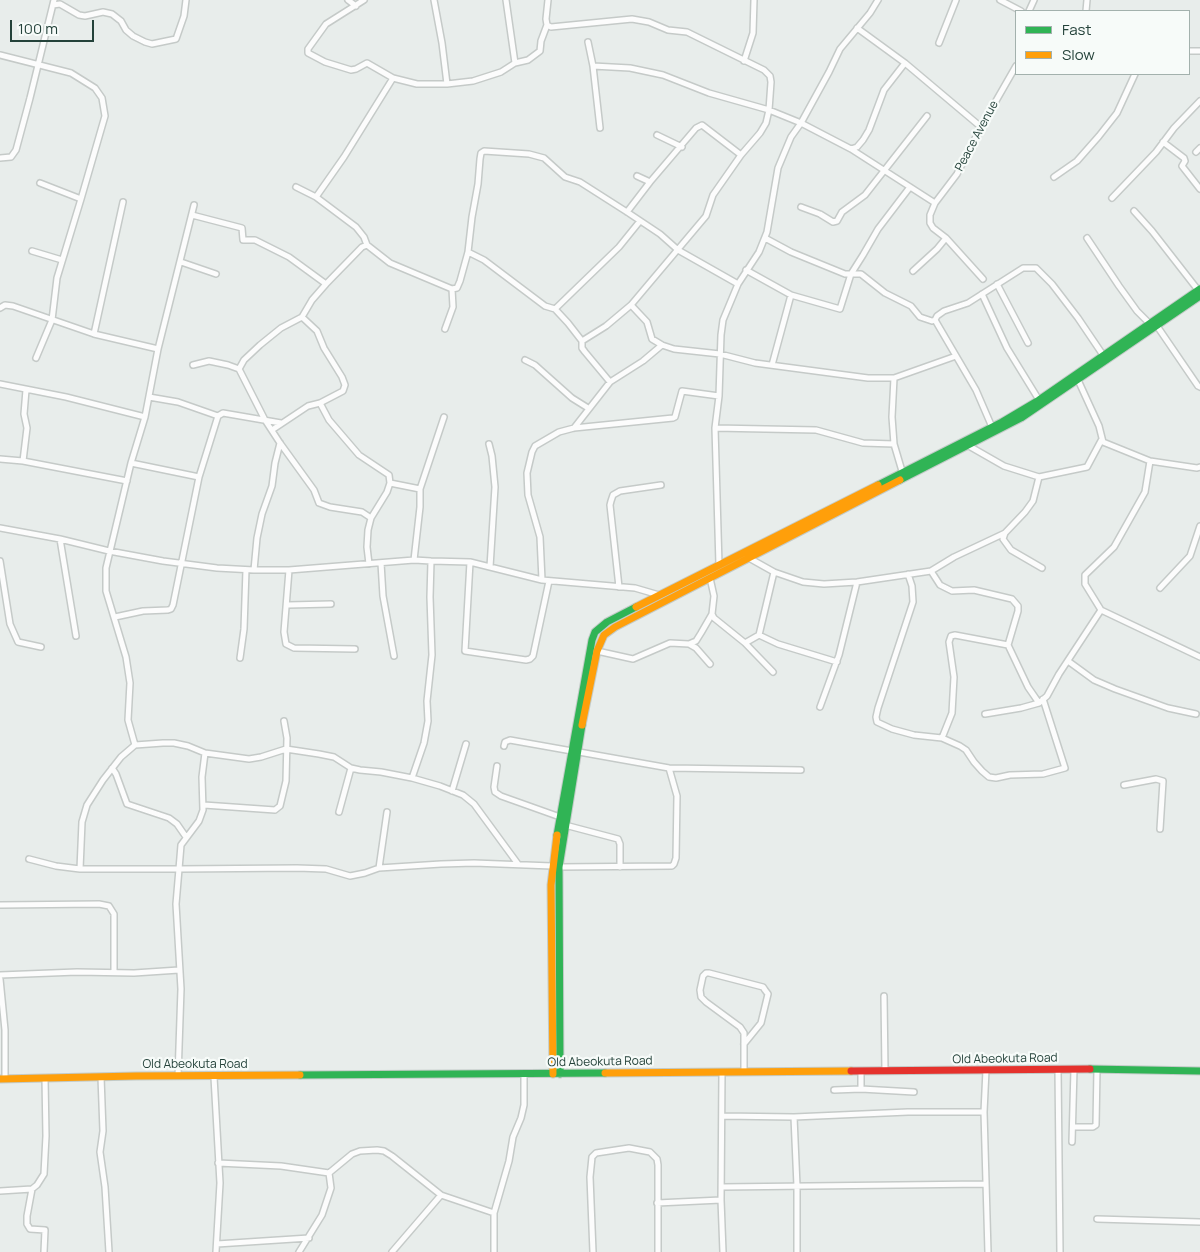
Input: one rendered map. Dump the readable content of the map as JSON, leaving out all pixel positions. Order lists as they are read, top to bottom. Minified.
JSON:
{"streets":{"main road":["Old Abeokuta Road"],"street":["Peace Avenue"]},"legend":["Fast","Slow"],"scale_bar":"100 m"}
